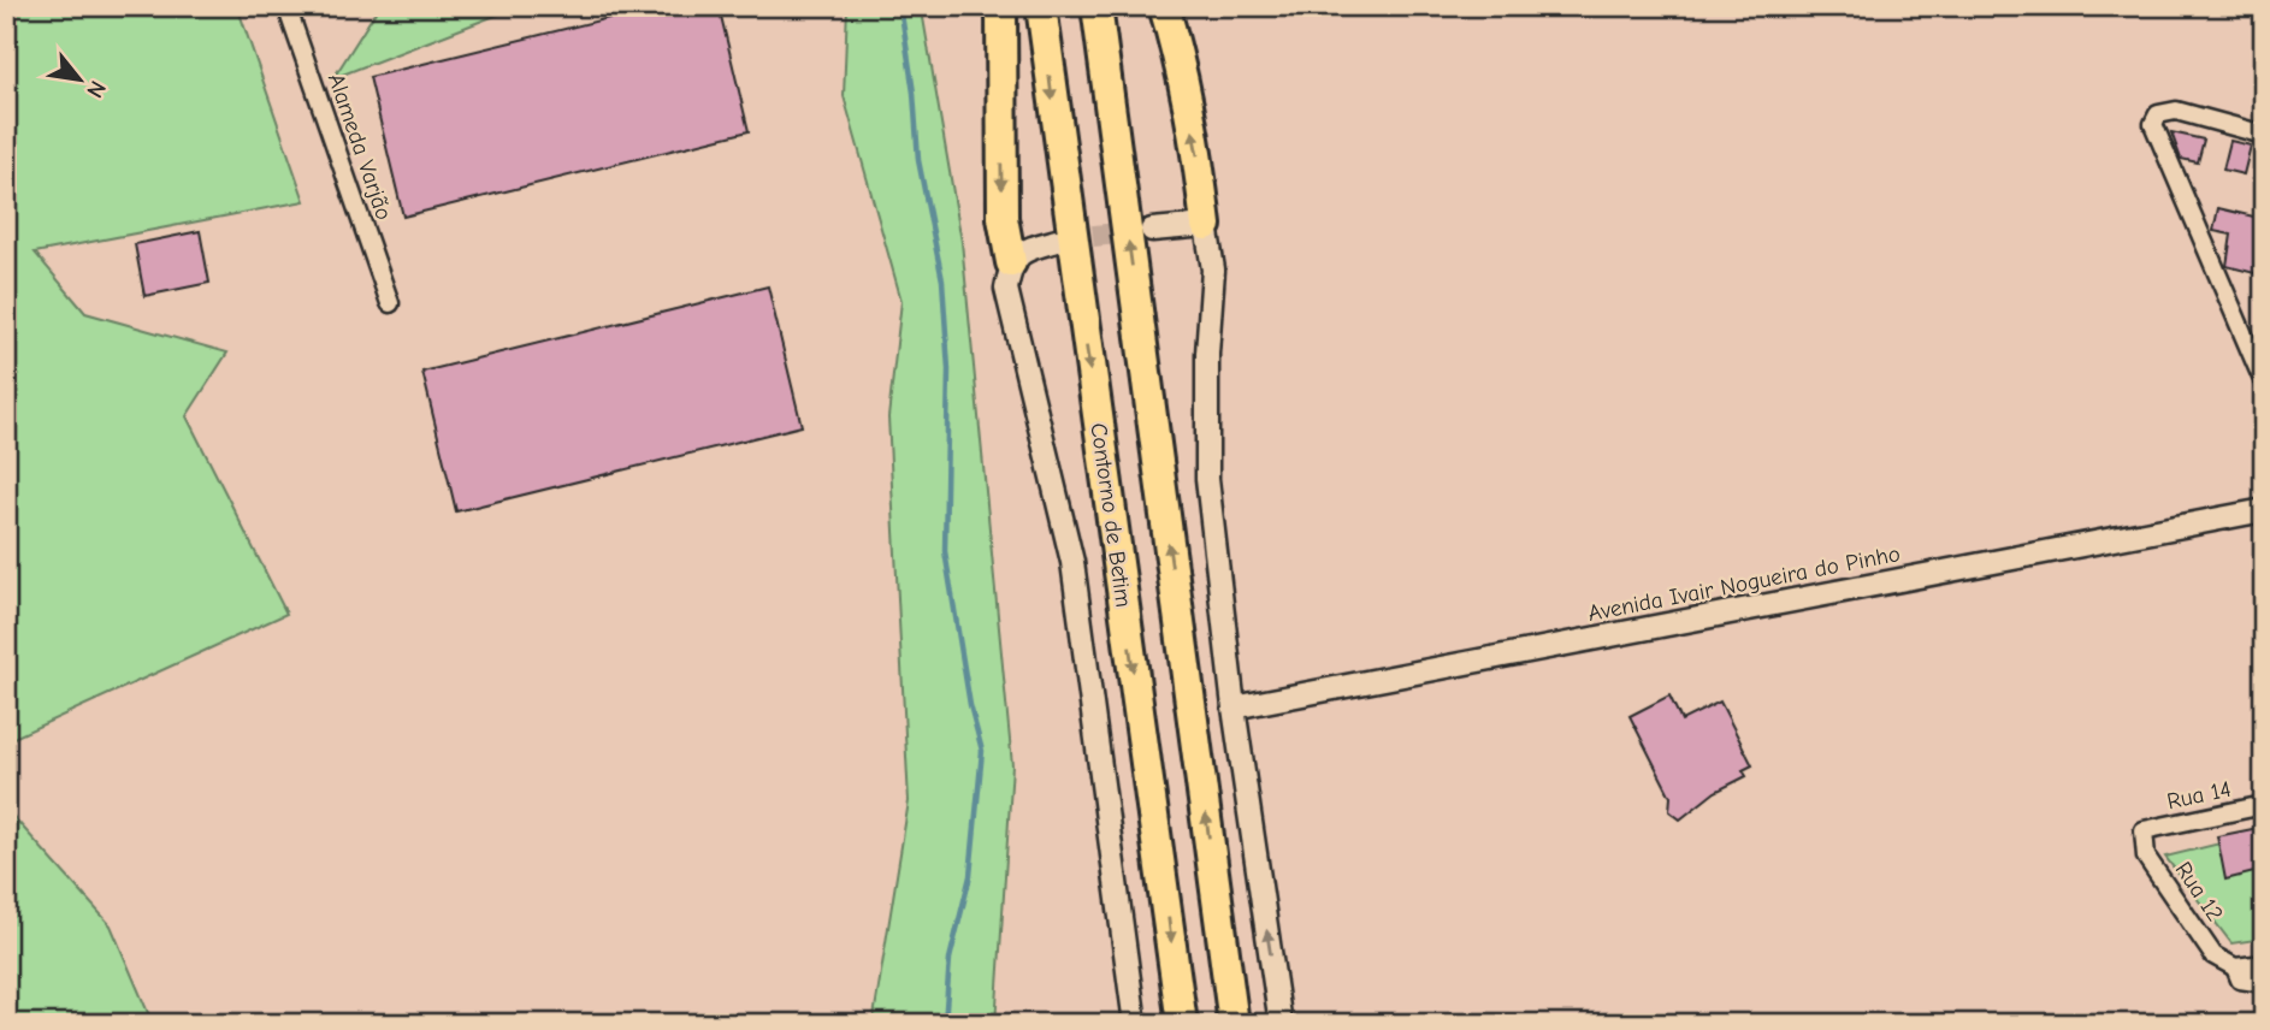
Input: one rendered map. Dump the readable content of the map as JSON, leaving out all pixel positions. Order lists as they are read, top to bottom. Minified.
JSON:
{"streets":{"highway":["Contorno de Betim"],"street":["Alameda Varjão","Avenida Ivair Nogueira do Pinho","Rua 14","Rua 12"]},"crossings":[["Rua 14","Rua 12"]],"north":"bottom right"}
